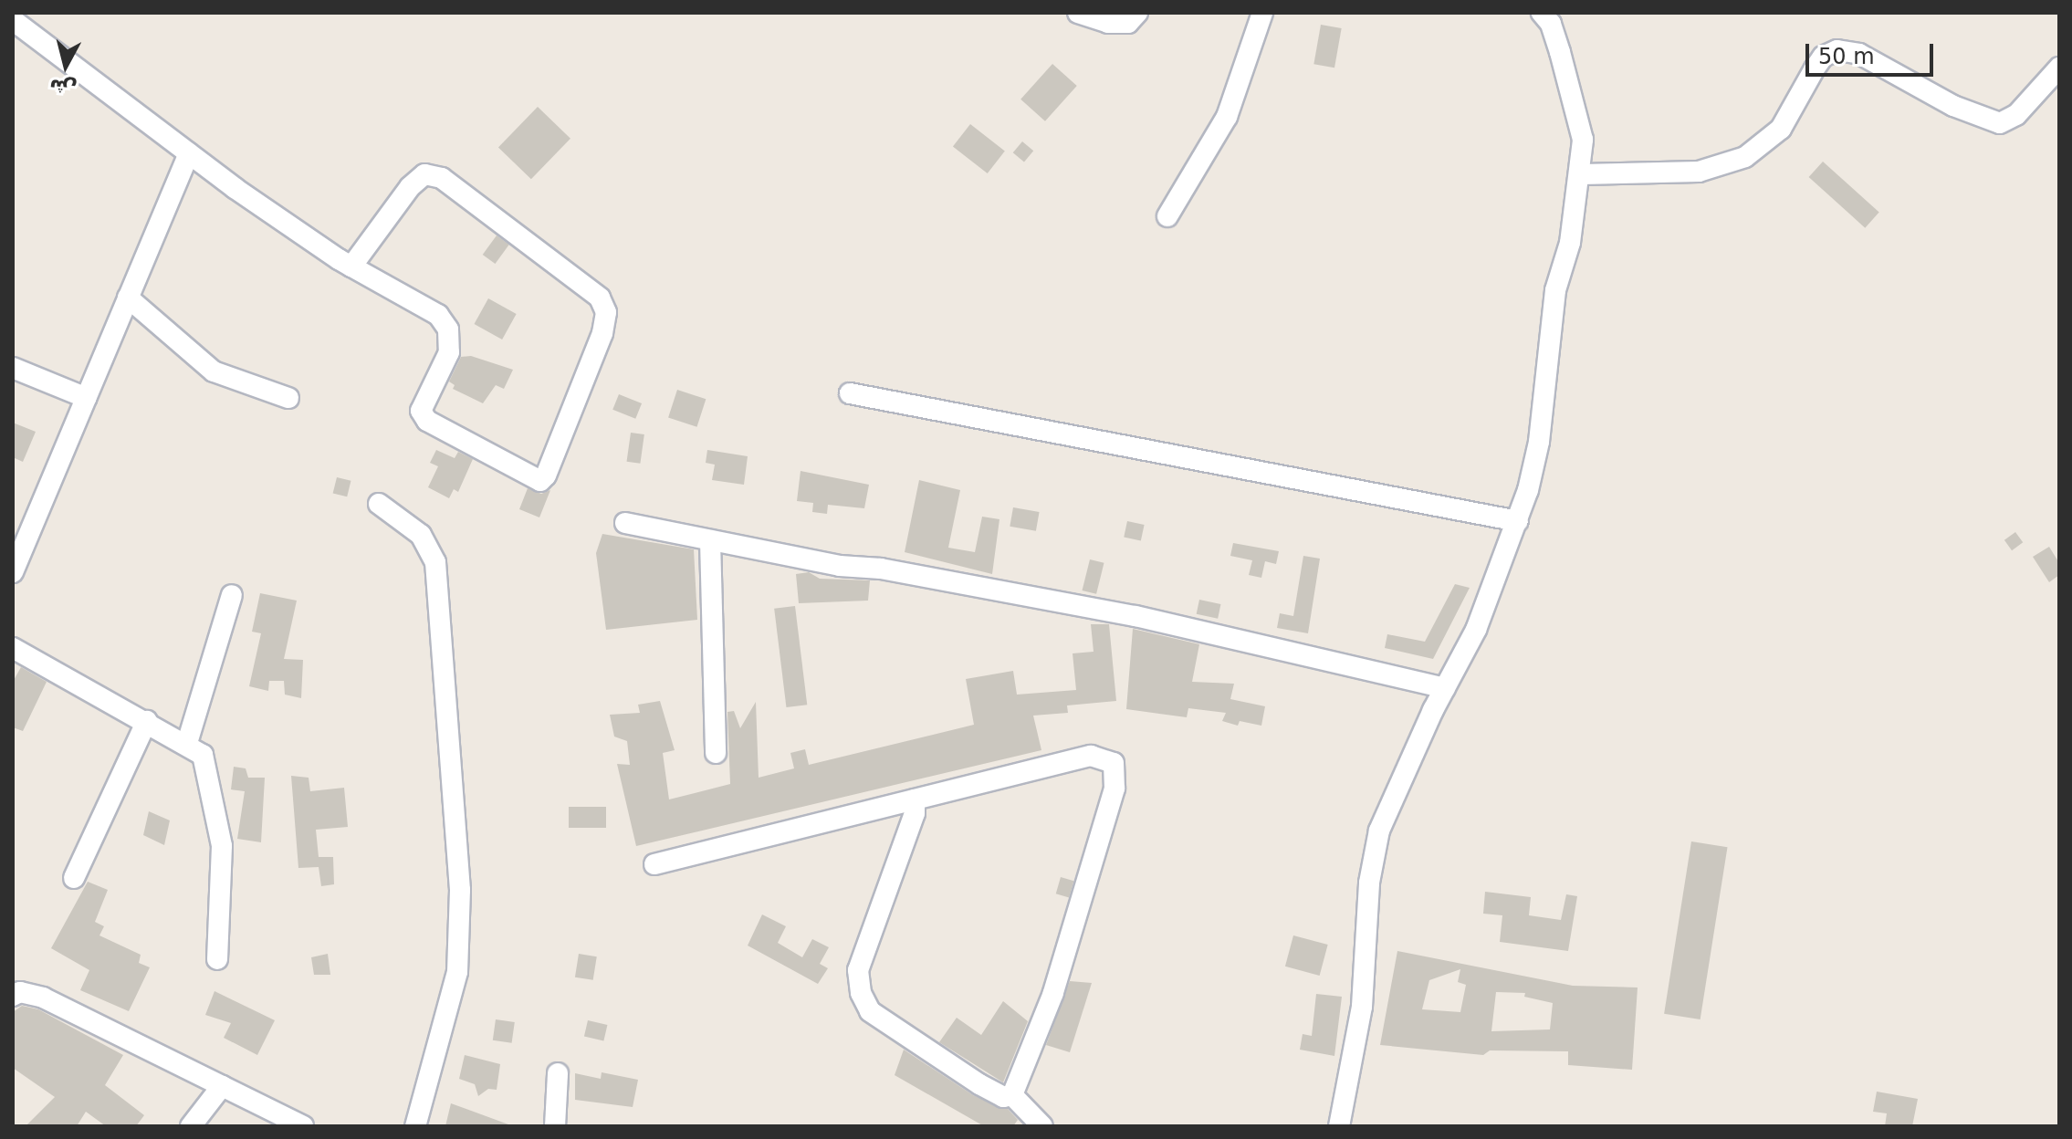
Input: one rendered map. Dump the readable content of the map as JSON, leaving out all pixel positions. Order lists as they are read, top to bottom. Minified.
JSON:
{"scale_bar":"50 m","north":"bottom"}
